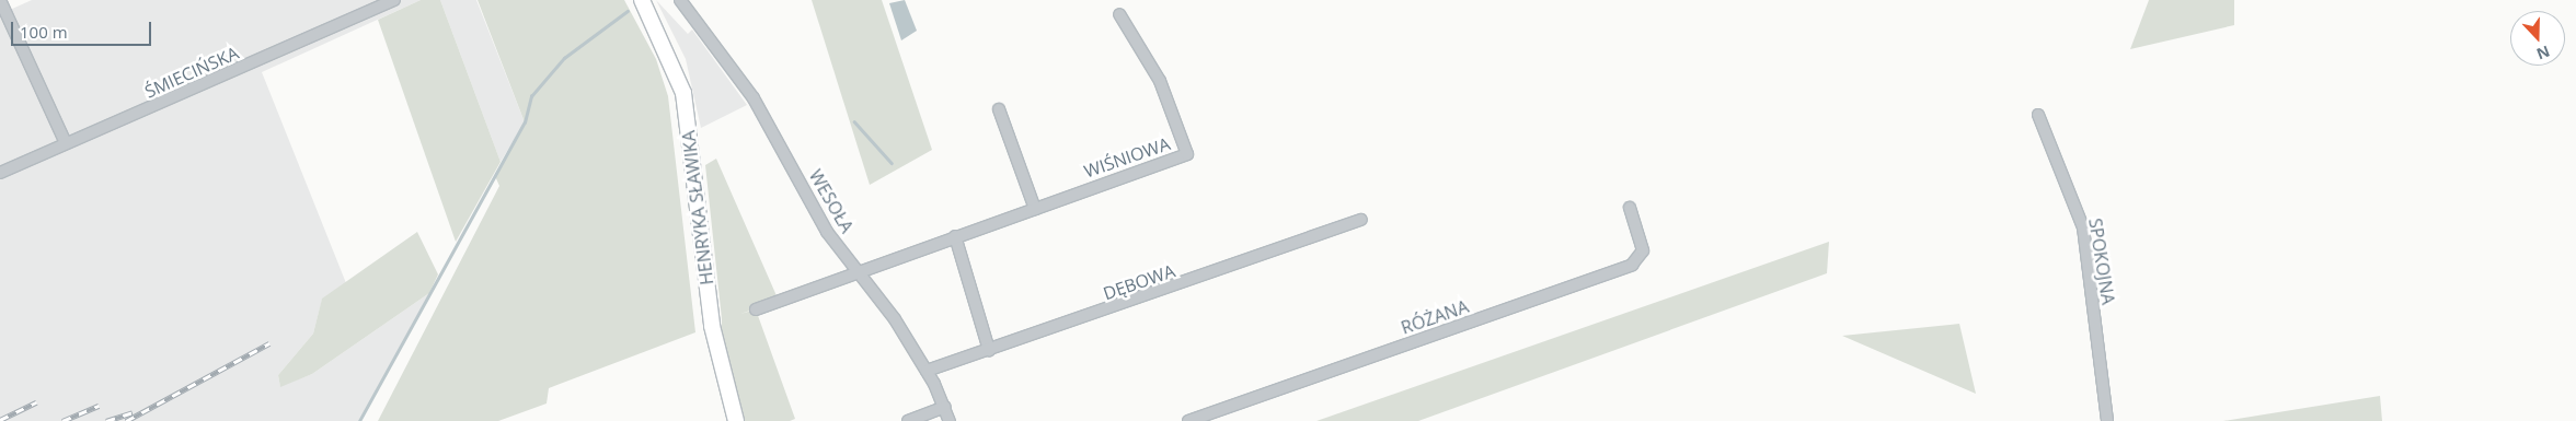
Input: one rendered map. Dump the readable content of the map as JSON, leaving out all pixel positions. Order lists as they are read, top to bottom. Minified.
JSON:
{"streets":{"main road":["HENRYKA SŁAWIKA"],"street":["ŚMIECIŃSKA","WIŚNIOWA","WESOŁA","SPOKOJNA","DĘBOWA","RÓŻANA"]},"crossings":[["WIŚNIOWA","WESOŁA"],["WESOŁA","DĘBOWA"]],"scale_bar":"100 m","north":"bottom"}
